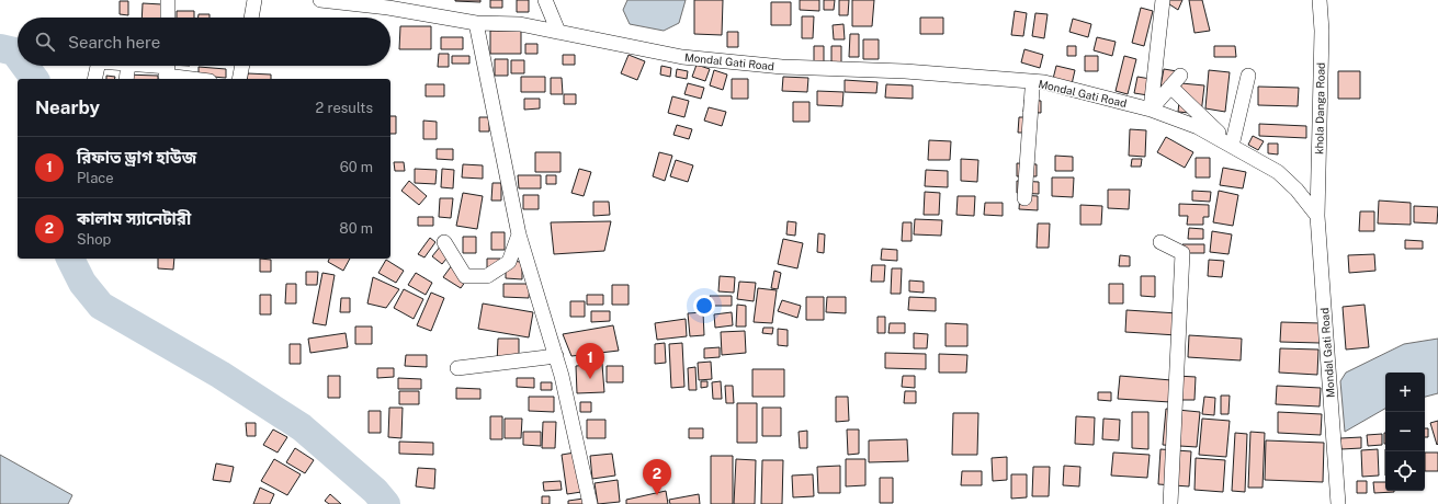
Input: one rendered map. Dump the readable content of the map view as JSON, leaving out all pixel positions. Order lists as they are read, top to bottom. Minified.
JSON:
{"streets":{"street":["Mondal Gati Road","khola Danga Road"]},"crossings":[["Mondal Gati Road","khola Danga Road"]],"page":{"search":"Search here","heading":["Nearby","2 results"],"list":[{"mark":"1","name":"রিফাত ড্রাগ হাউজ","note":"Place","value":"60 m"},{"mark":"2","name":"কালাম স্যানেটারী","note":"Shop","value":"80 m"}],"pins":["1","2"],"map_buttons":["+","−"]}}
